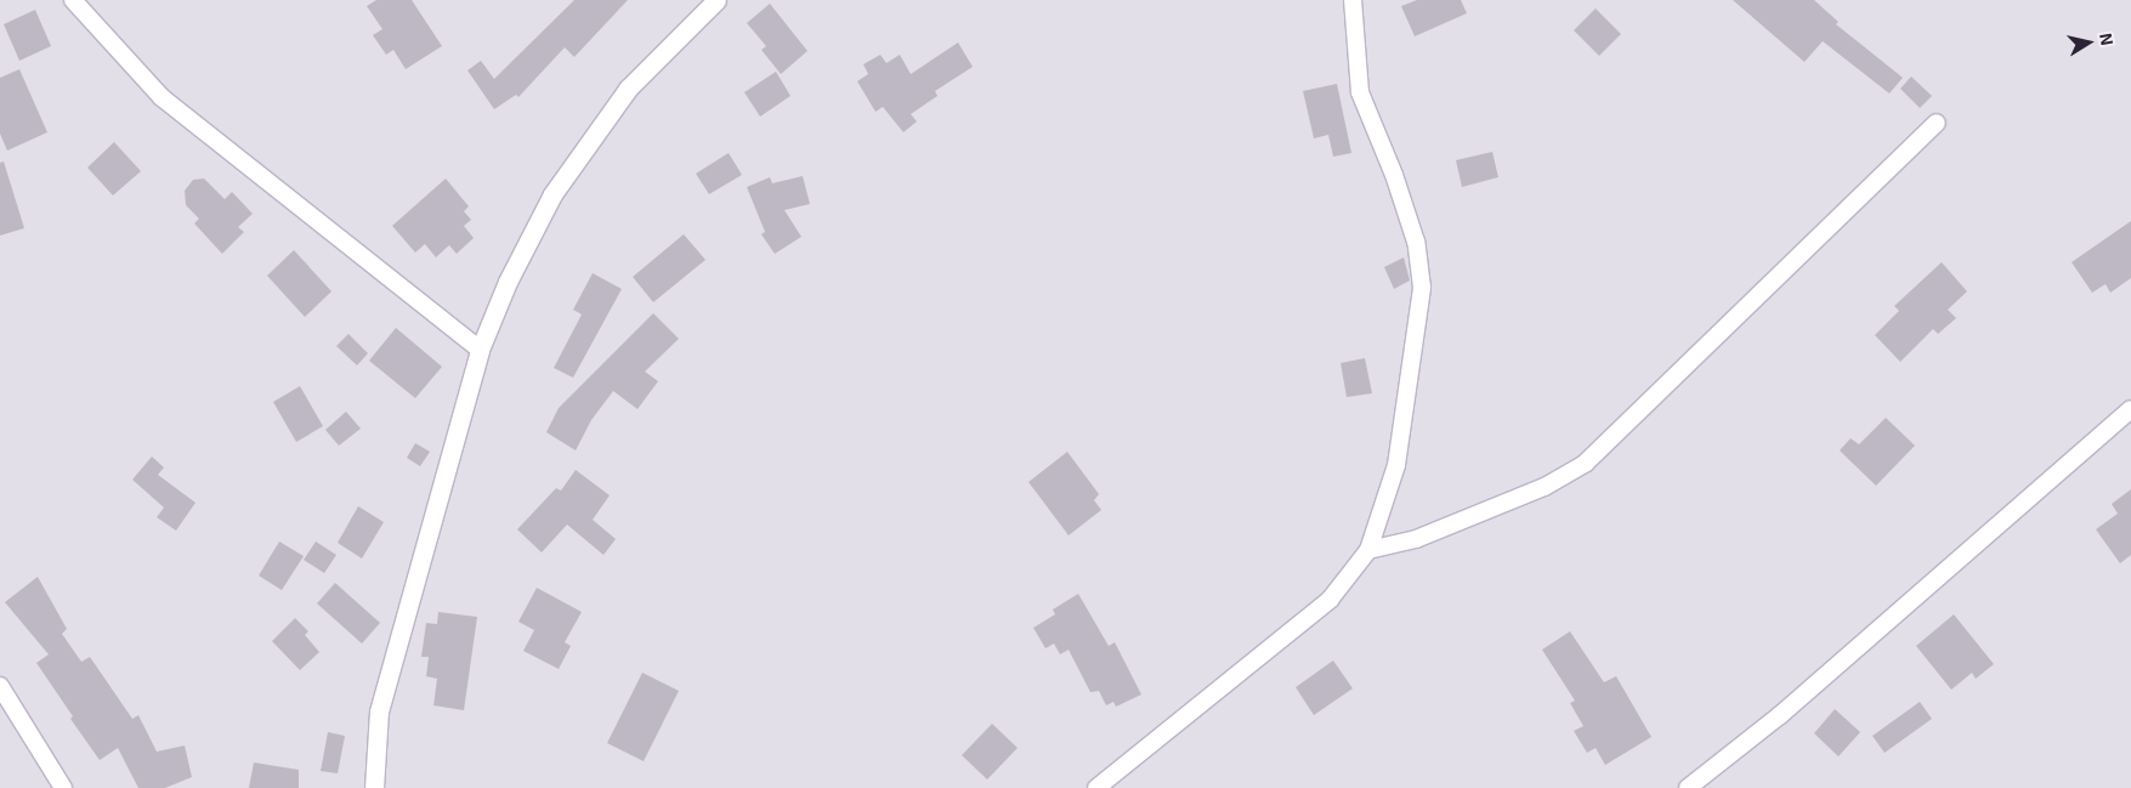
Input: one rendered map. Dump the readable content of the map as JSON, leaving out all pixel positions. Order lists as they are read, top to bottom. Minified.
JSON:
{"north":"right"}
